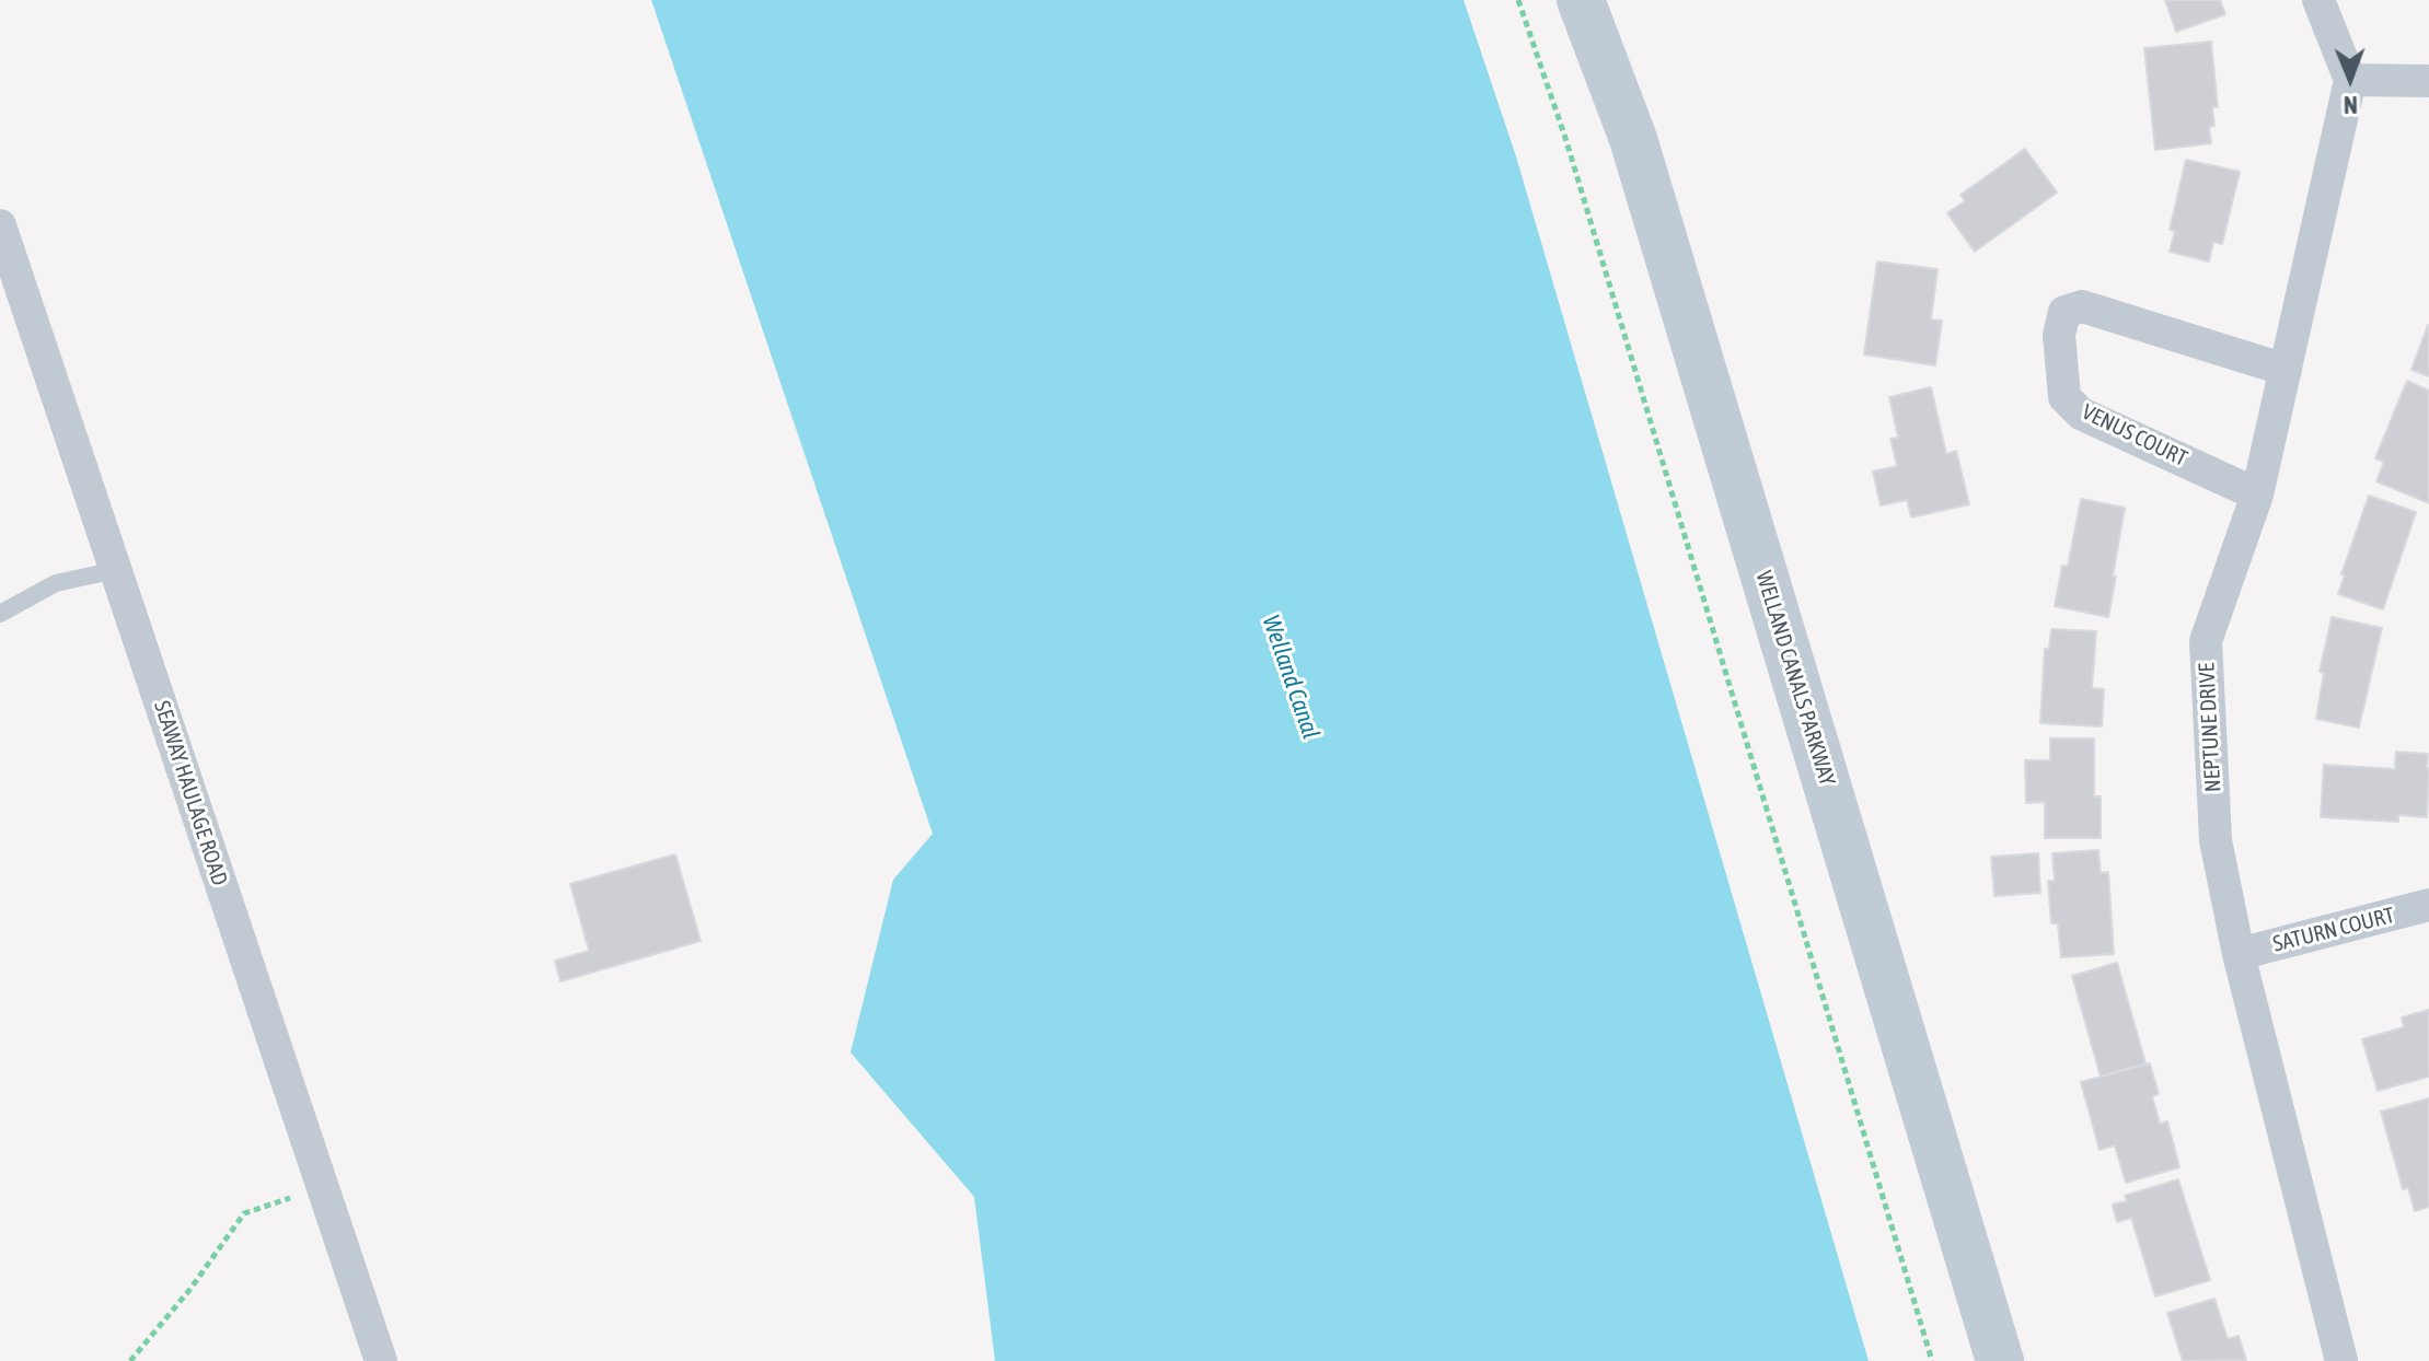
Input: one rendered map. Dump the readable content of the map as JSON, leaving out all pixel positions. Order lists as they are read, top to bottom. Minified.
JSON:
{"streets":{"main road":["WELLAND CANALS PARKWAY"],"street":["VENUS COURT","NEPTUNE DRIVE","SEAWAY HAULAGE ROAD","SATURN COURT"]},"crossings":[["VENUS COURT","NEPTUNE DRIVE"],["NEPTUNE DRIVE","SATURN COURT"]],"water":["Welland Canal"],"north":"bottom"}
